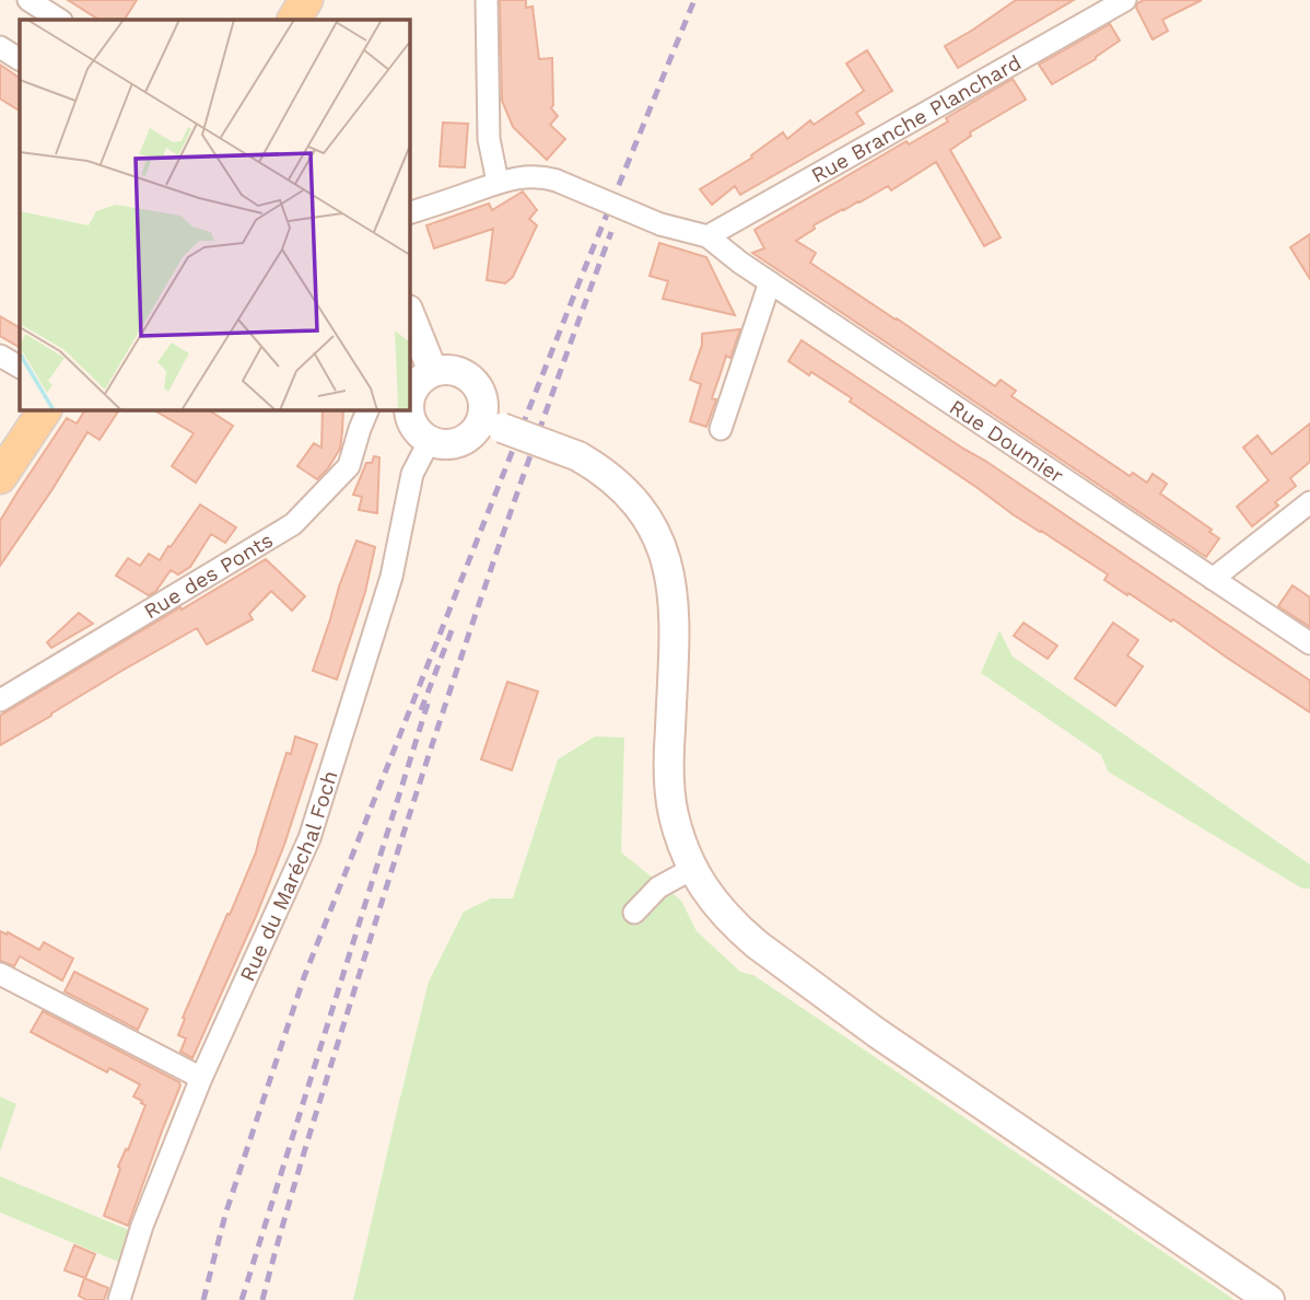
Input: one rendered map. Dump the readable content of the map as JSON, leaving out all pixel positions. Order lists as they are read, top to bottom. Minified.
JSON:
{"streets":{"street":["Rue Branche Planchard","Rue Doumier","Rue des Ponts","Rue du Maréchal Foch"]},"crossings":[["Rue Branche Planchard","Rue Doumier"]]}
